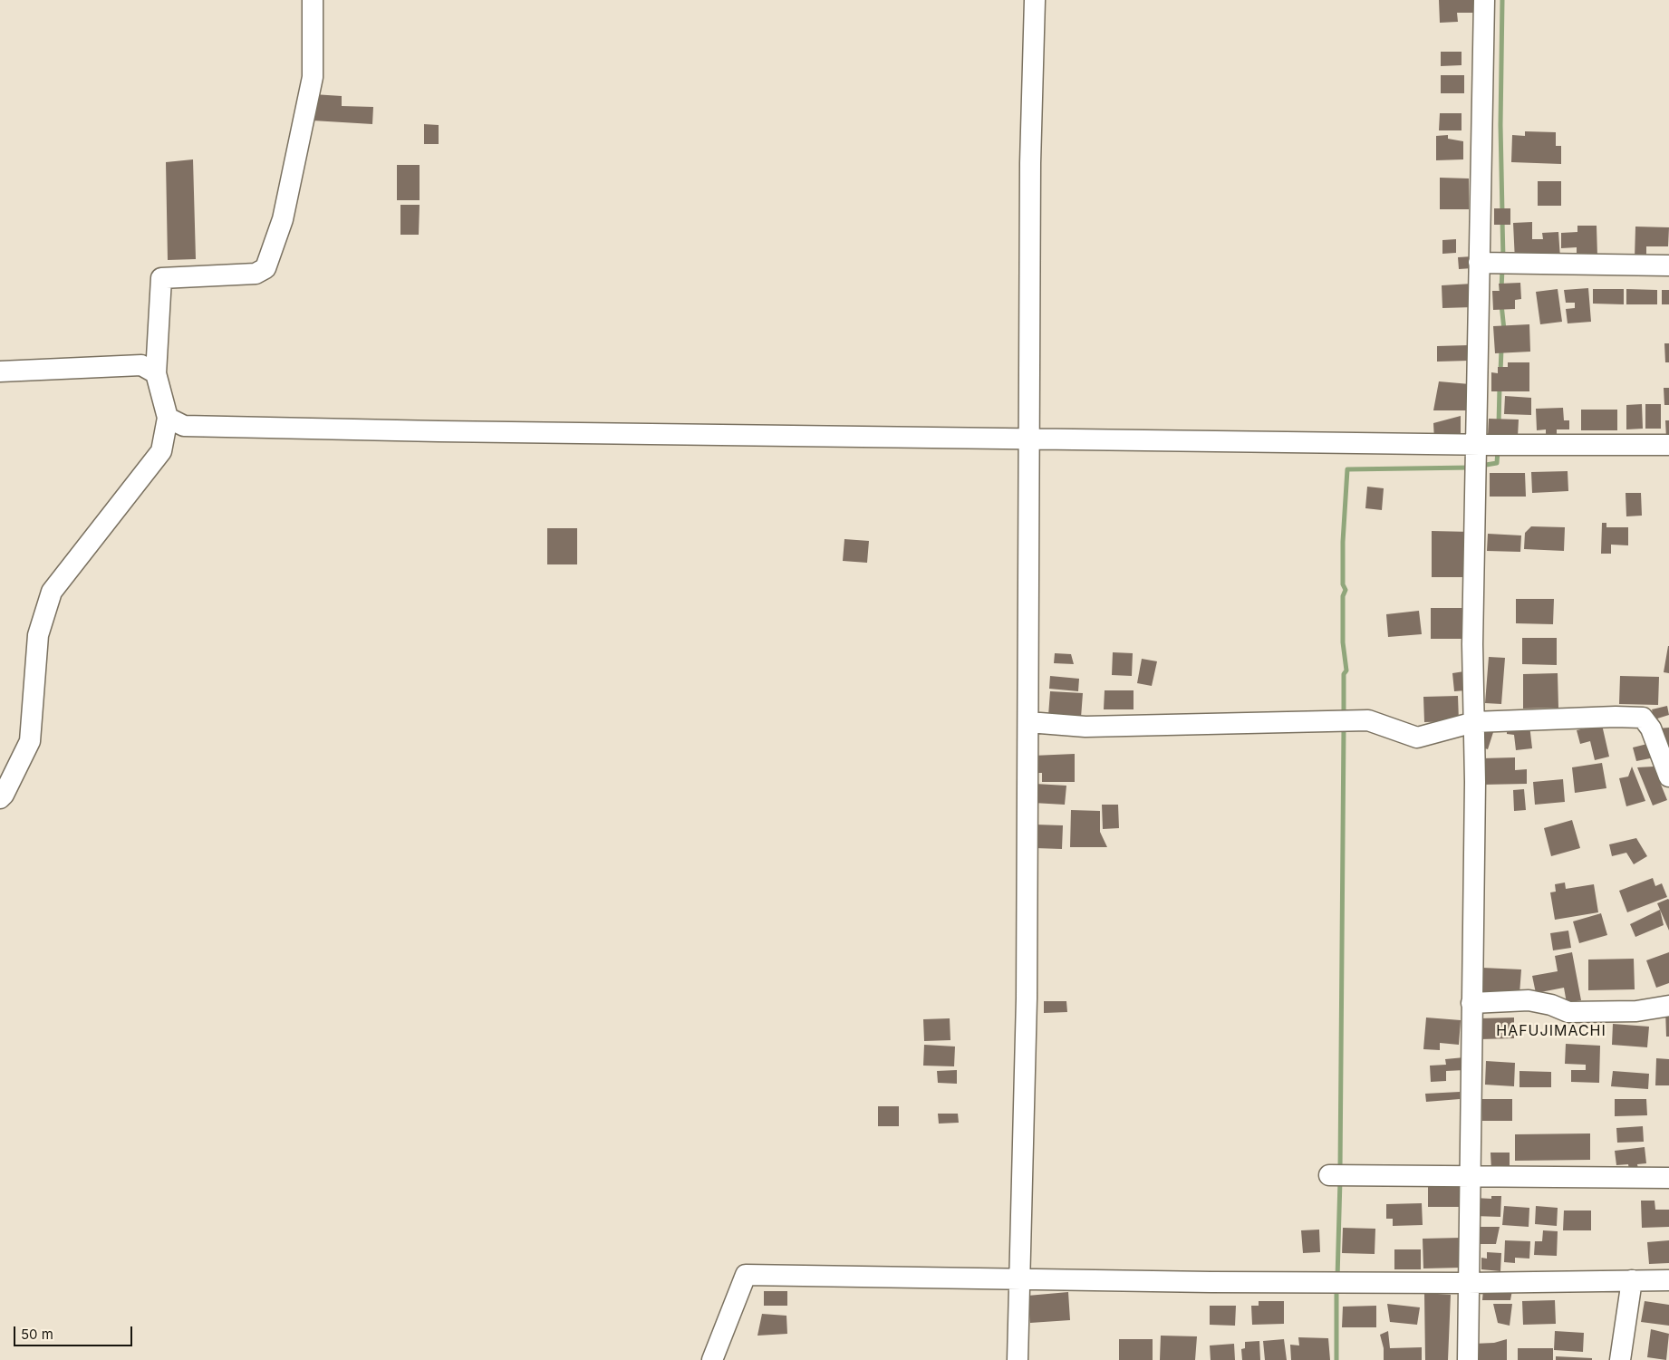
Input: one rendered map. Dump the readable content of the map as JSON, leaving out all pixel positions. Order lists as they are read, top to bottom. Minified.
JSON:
{"districts":["HAFUJIMACHI"],"scale_bar":"50 m"}
